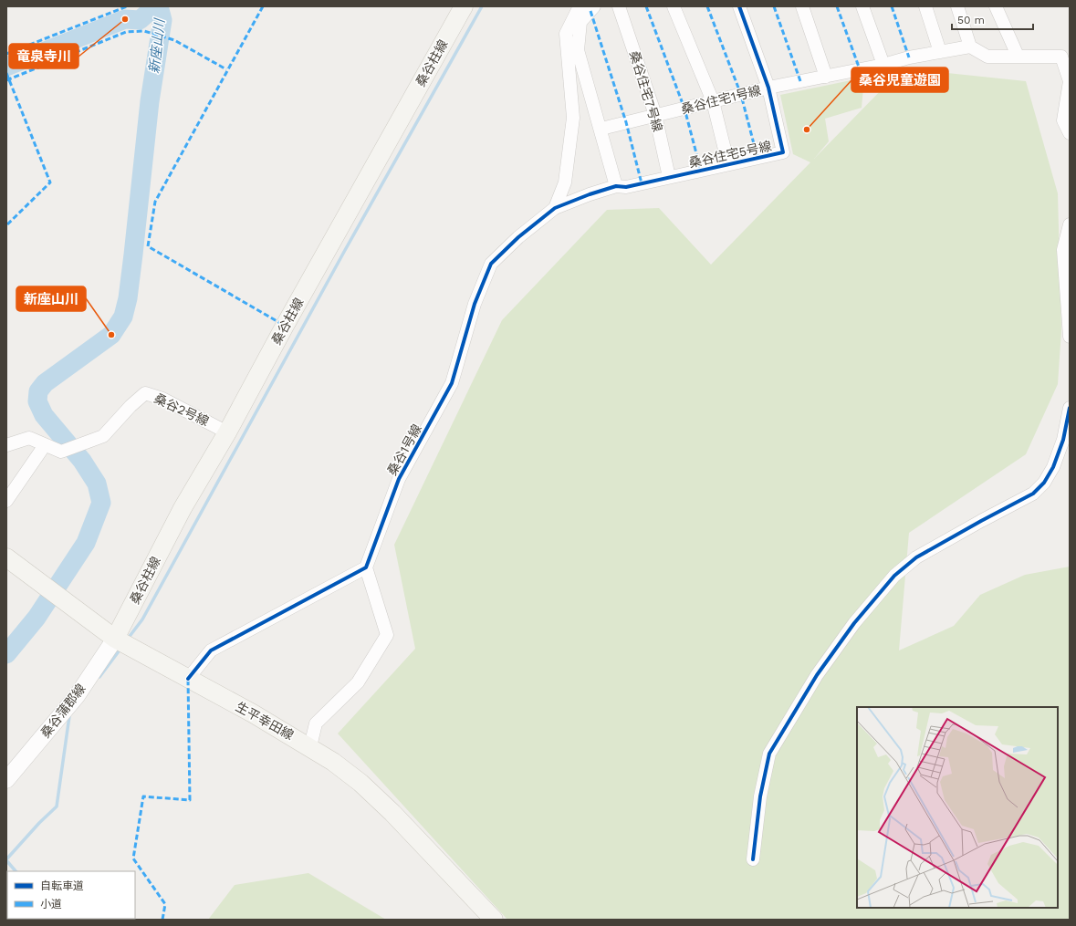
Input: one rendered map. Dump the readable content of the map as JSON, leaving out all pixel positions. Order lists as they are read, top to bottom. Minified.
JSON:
{"streets":{"main road":["桑谷柱線","生平幸田線"],"street":["桑谷住宅7号線","桑谷住宅1号線","桑谷住宅5号線","桑谷2号線","桑谷1号線","桑谷蒲郡線"]},"crossings":[["桑谷柱線","桑谷2号線"],["桑谷柱線","桑谷蒲郡線"],["桑谷柱線","生平幸田線"],["桑谷住宅7号線","桑谷住宅1号線"],["桑谷住宅7号線","桑谷住宅5号線"],["桑谷住宅1号線","桑谷住宅5号線"],["桑谷住宅5号線","桑谷1号線"],["桑谷蒲郡線","生平幸田線"]],"water":["新座山川"],"places":["竜泉寺川","桑谷児童遊園","新座山川"],"legend":["自転車道","小道"],"scale_bar":"50 m"}
